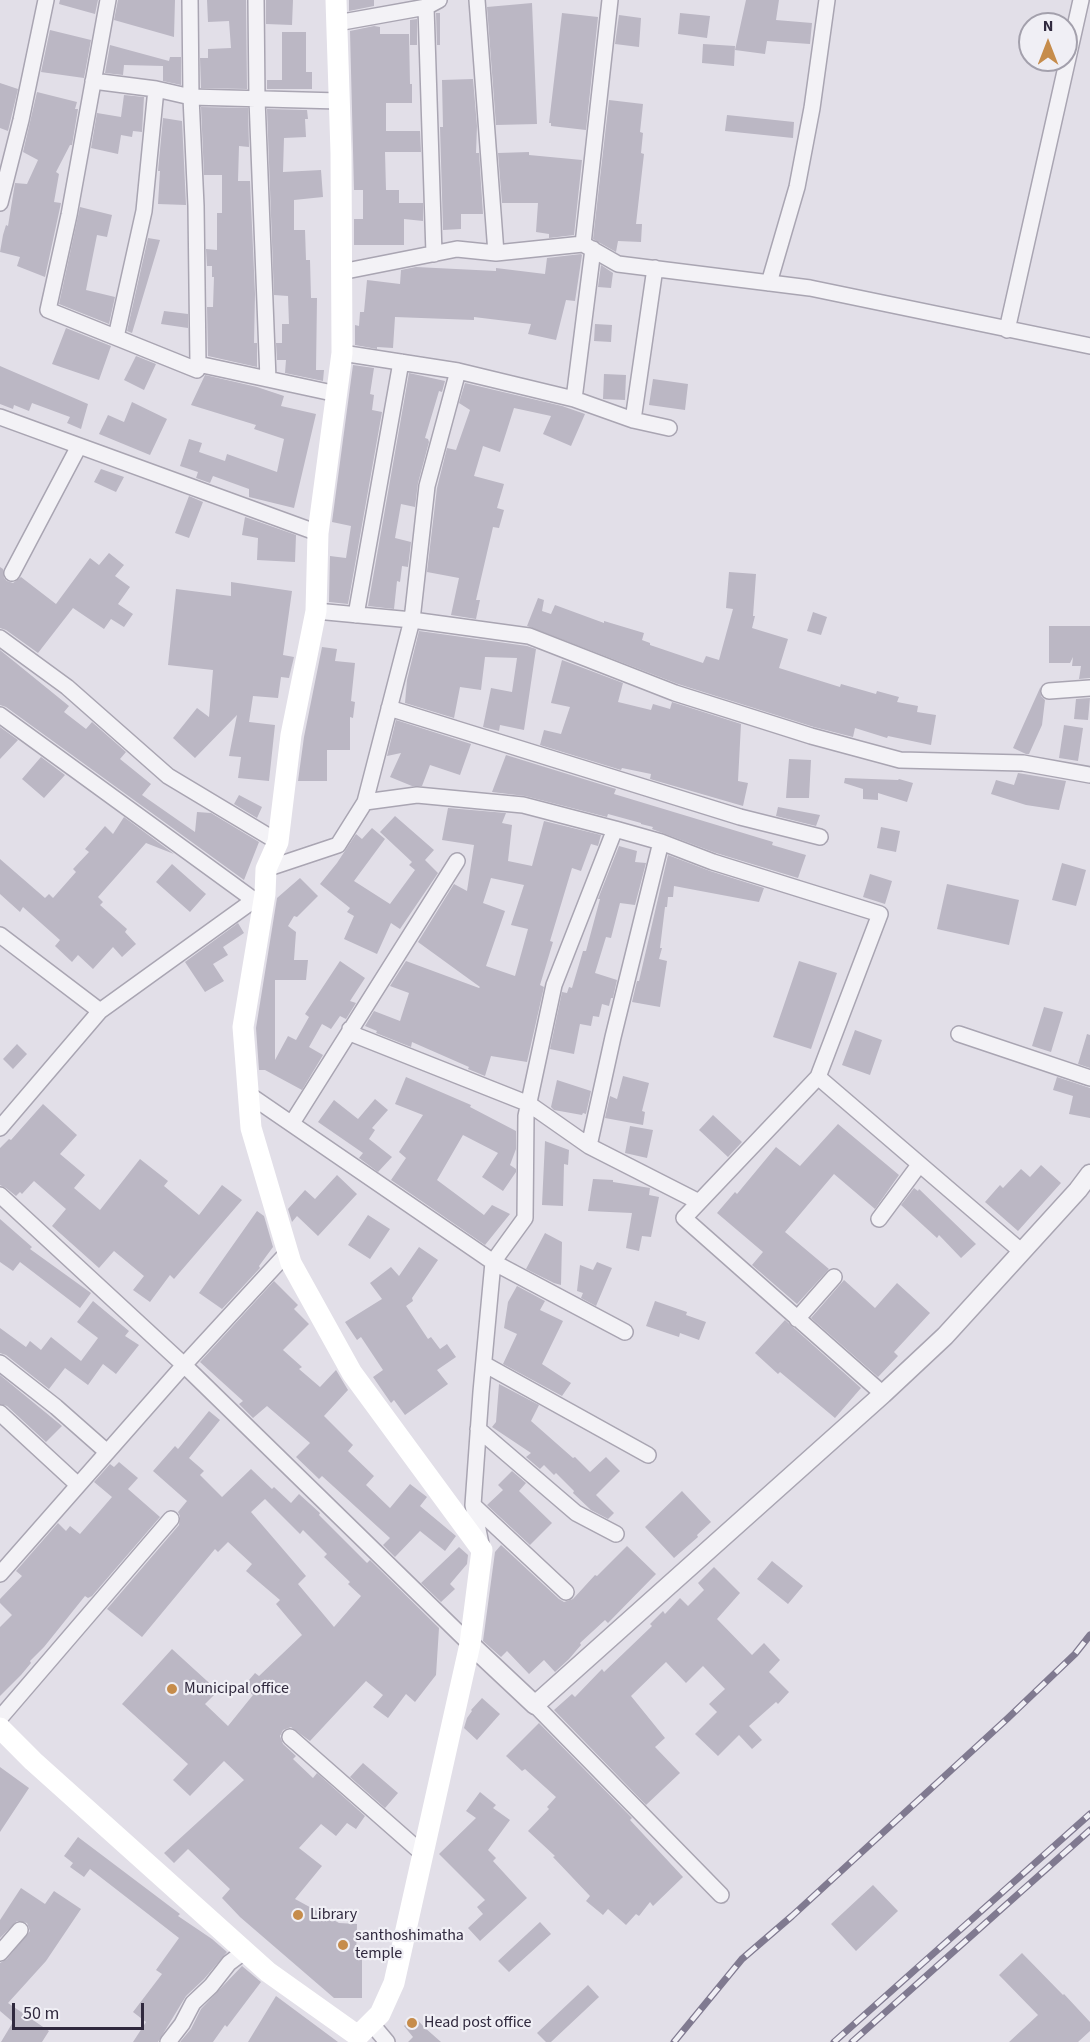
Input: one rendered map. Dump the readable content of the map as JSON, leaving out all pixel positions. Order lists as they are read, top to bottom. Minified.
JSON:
{"places":["Municipal office","Library","santhoshimatha temple","Head post office"],"scale_bar":"50 m","north":"top"}
